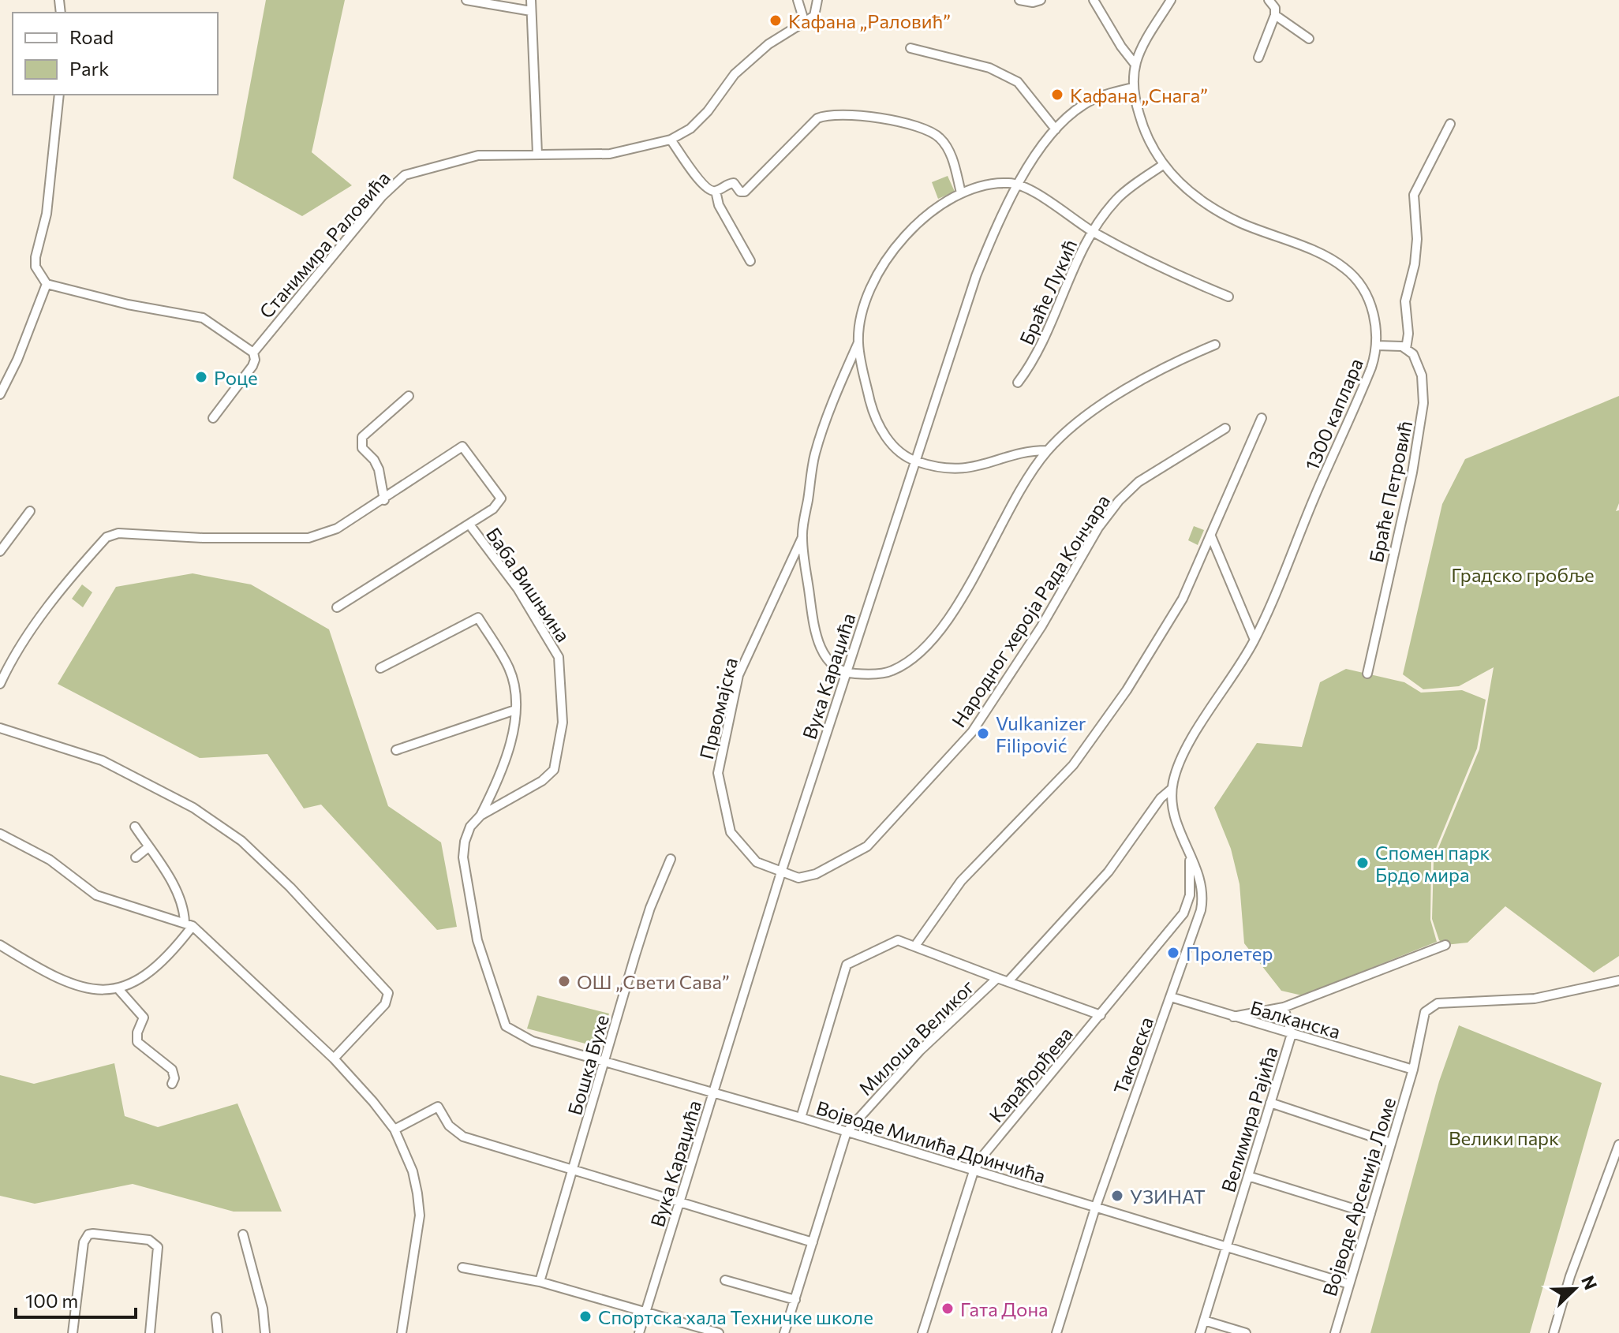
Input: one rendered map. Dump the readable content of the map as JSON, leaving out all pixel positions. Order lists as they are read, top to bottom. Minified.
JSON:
{"streets":{"street":["Станимира Раловића","Браће Лукић","1300 каплара","Браће Петровић","Баба Вишњина","Народног хероја Рада Кончара","Вука Караџића","Првомајска","Балканска","Милоша Великог","Таковска","Бошка Бухе","Карађорђева","Велимира Рајића","Војводе Милића Дринчића","Војводе Арсенија Ломе"]},"crossings":[["Браће Лукић","1300 каплара"],["1300 каплара","Вука Караџића"],["1300 каплара","Таковска"],["Баба Вишњина","Војводе Милића Дринчића"],["Народног хероја Рада Кончара","Вука Караџића"],["Народног хероја Рада Кончара","Првомајска"],["Вука Караџића","Првомајска"],["Вука Караџића","Војводе Милића Дринчића"],["Балканска","Таковска"],["Балканска","Велимира Рајића"],["Балканска","Војводе Арсенија Ломе"],["Милоша Великог","Карађорђева"],["Милоша Великог","Војводе Милића Дринчића"],["Таковска","Карађорђева"],["Таковска","Војводе Милића Дринчића"],["Бошка Бухе","Војводе Милића Дринчића"],["Карађорђева","Војводе Милића Дринчића"],["Велимира Рајића","Војводе Милића Дринчића"],["Војводе Милића Дринчића","Војводе Арсенија Ломе"]],"parks":["Градско гробље","Велики парк"],"places":["Кафана „Раловић”","Кафана „Снага”","Роце","Vulkanizer Filipović","Спомен парк Брдо мира","Пролетер","ОШ „Свети Сава”","УЗИНАТ","Гата Дона","Спортска хала Техничке школе"],"legend":["Road","Park"],"scale_bar":"100 m","north":"top right"}
